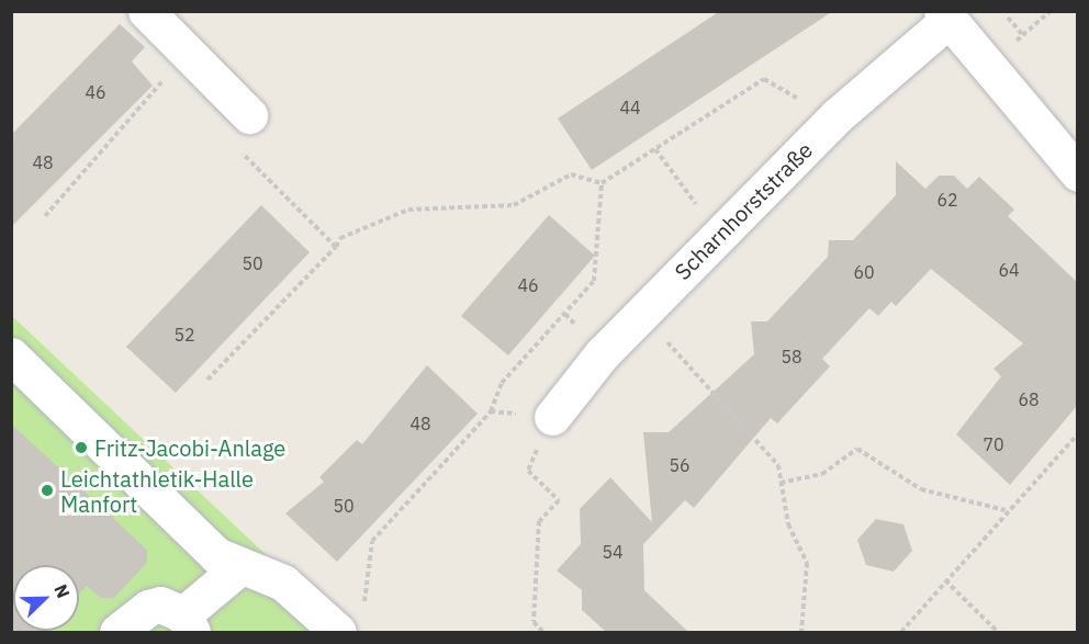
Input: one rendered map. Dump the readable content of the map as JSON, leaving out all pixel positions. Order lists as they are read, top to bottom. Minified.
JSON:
{"streets":{"street":["Scharnhorststraße"]},"places":["Fritz-Jacobi-Anlage","Leichtathletik-Halle Manfort"],"house_numbers":["46","44","48","62","50","64","60","46","52","58","68","48","70","56","50","54"],"north":"top right"}
